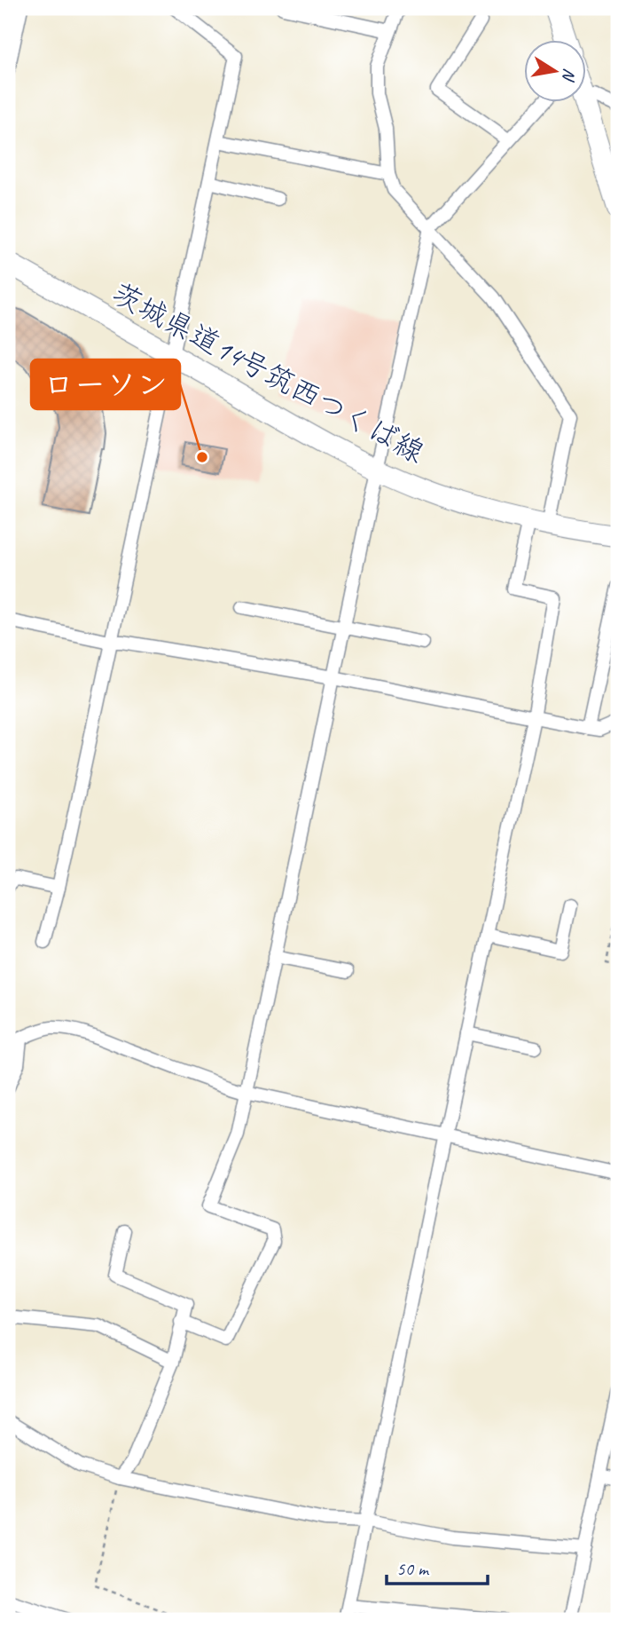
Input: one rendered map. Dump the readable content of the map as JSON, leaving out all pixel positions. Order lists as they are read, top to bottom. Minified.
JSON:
{"streets":{"main road":["茨城県道14号筑西つくば線"]},"places":["ローソン"],"scale_bar":"50 m","north":"right"}
